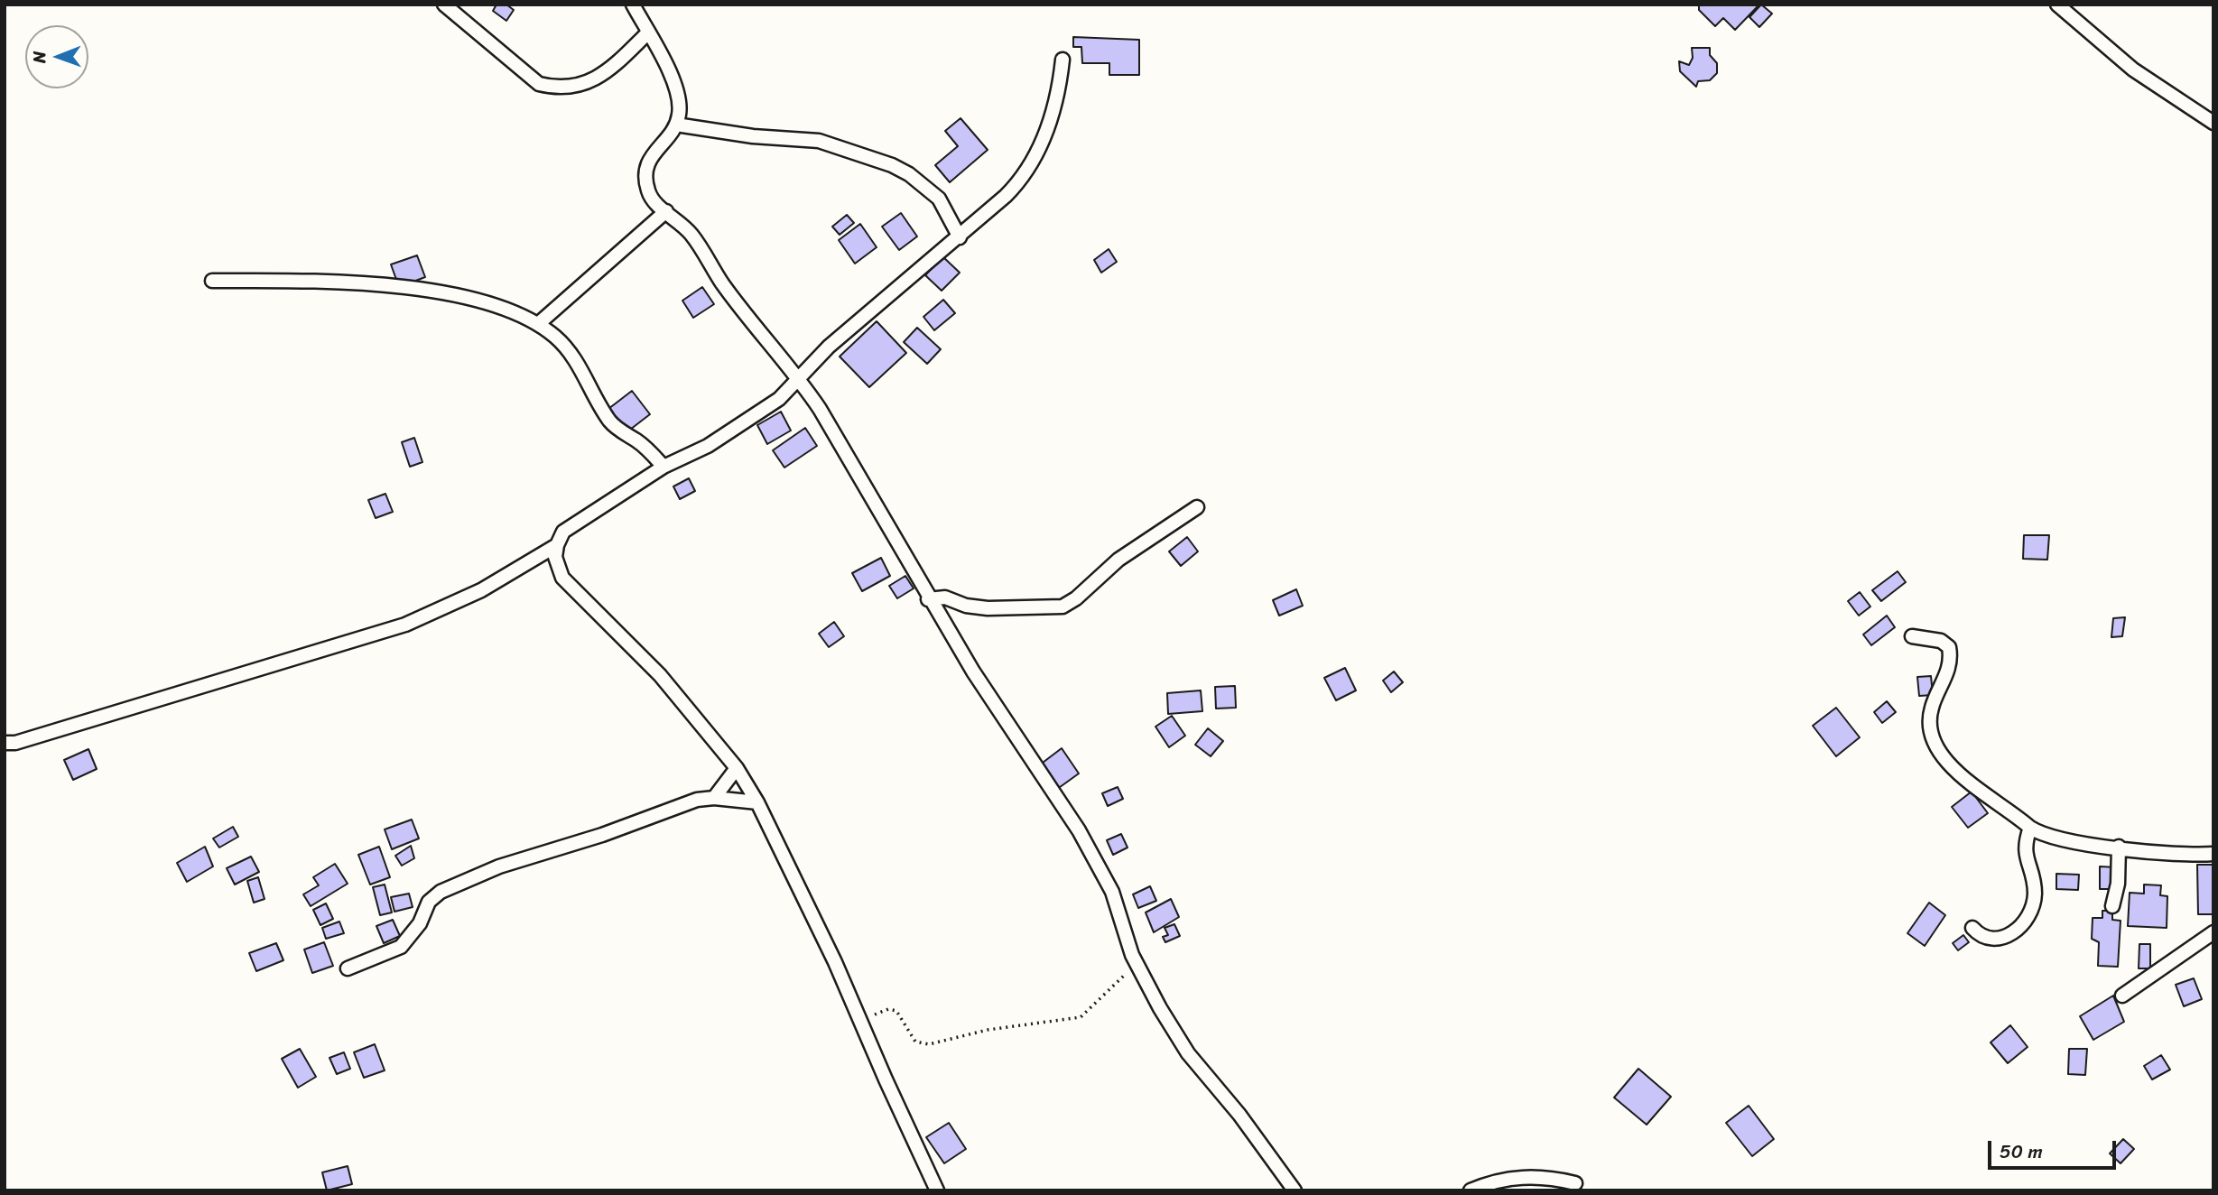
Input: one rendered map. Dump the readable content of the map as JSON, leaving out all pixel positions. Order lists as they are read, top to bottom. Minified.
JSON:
{"scale_bar":"50 m","north":"left"}
